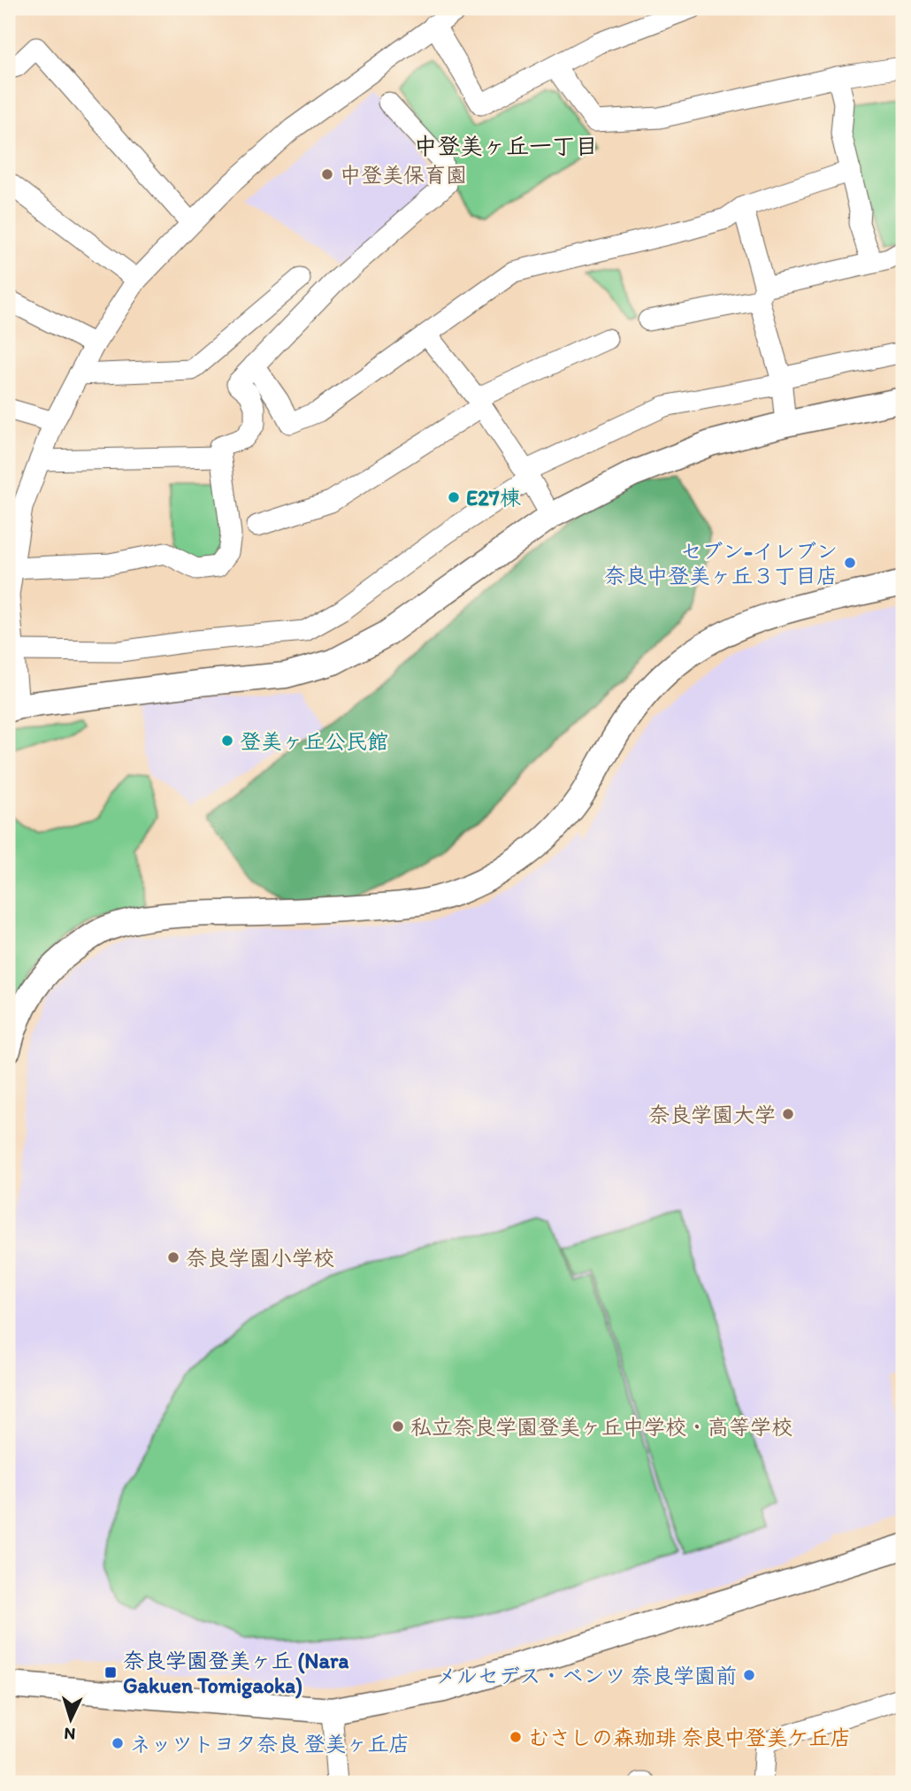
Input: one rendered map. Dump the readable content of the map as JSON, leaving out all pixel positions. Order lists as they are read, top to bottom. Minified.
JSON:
{"districts":["中登美ヶ丘一丁目"],"places":{"other":["中登美保育園","E27棟","セブン-イレブン 奈良中登美ヶ丘３丁目店","登美ヶ丘公民館","奈良学園大学","奈良学園小学校","私立奈良学園登美ヶ丘中学校・高等学校","メルセデス・ベンツ 奈良学園前","むさしの森珈琲 奈良中登美ケ丘店","ネッツトヨタ奈良 登美ヶ丘店"],"transit":["奈良学園登美ヶ丘 (Nara Gakuen Tomigaoka)"]},"north":"bottom"}
